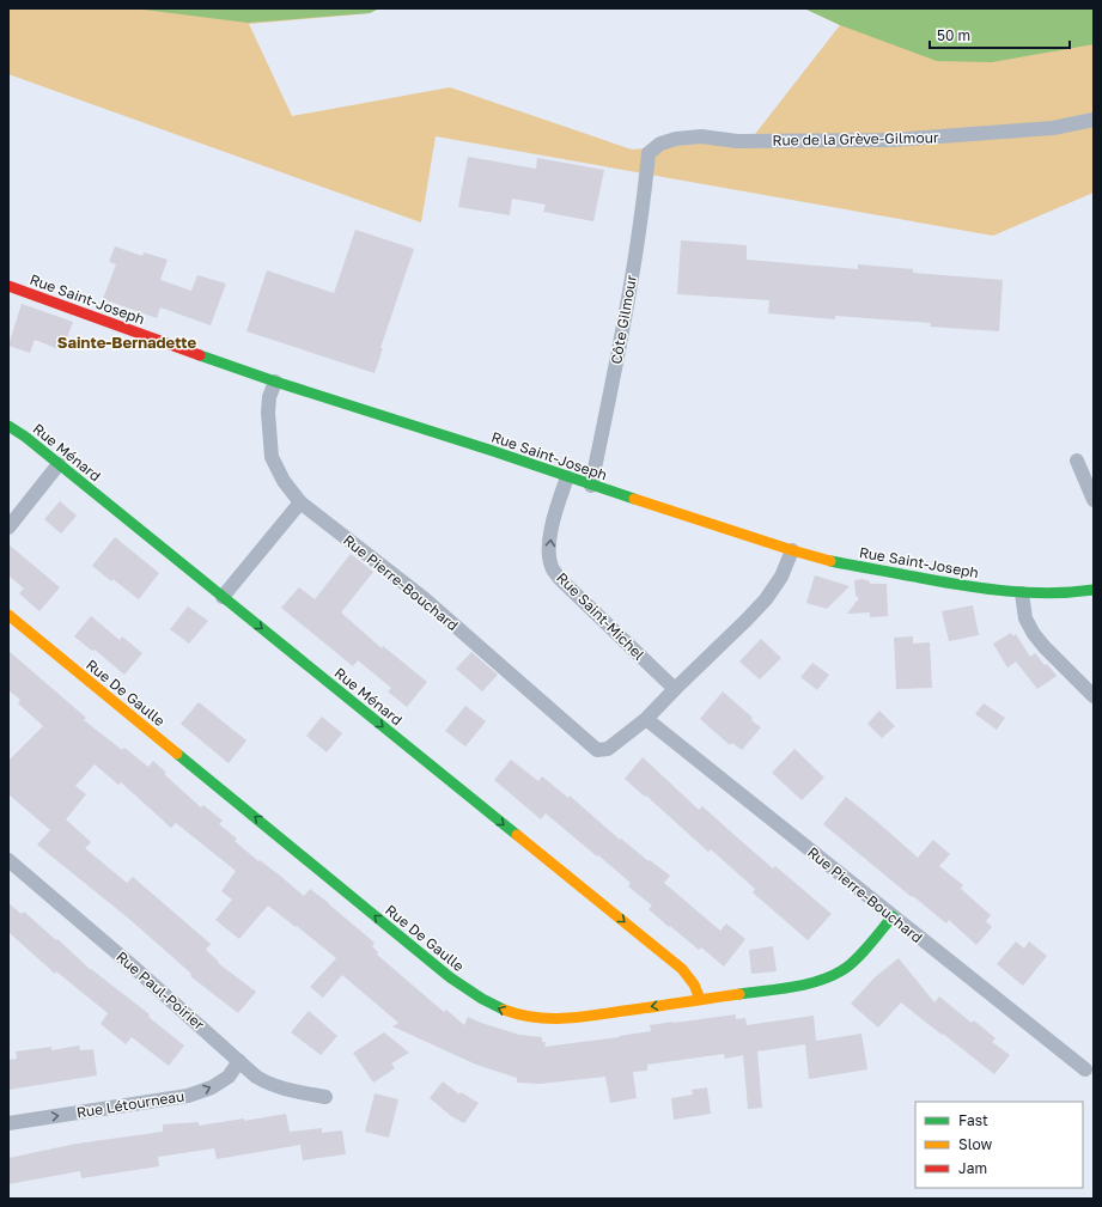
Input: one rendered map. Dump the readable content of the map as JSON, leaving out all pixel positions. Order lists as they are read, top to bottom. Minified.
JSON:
{"streets":{"street":["Rue de la Grève-Gilmour","Rue Saint-Joseph","Côte Gilmour","Rue Ménard","Rue Pierre-Bouchard","Rue Saint-Michel","Rue De Gaulle","Rue Paul-Poirier","Rue Létourneau"]},"crossings":[["Rue de la Grève-Gilmour","Côte Gilmour"],["Rue Saint-Joseph","Côte Gilmour"],["Rue Saint-Joseph","Rue Pierre-Bouchard"],["Rue Saint-Joseph","Rue Saint-Michel"],["Rue Ménard","Rue De Gaulle"],["Rue Pierre-Bouchard","Rue De Gaulle"],["Rue Paul-Poirier","Rue Létourneau"]],"one_way":["Rue Ménard","Rue Saint-Michel","Rue De Gaulle","Rue Létourneau"],"districts":["Sainte-Bernadette"],"legend":["Fast","Slow","Jam"],"scale_bar":"50 m"}
